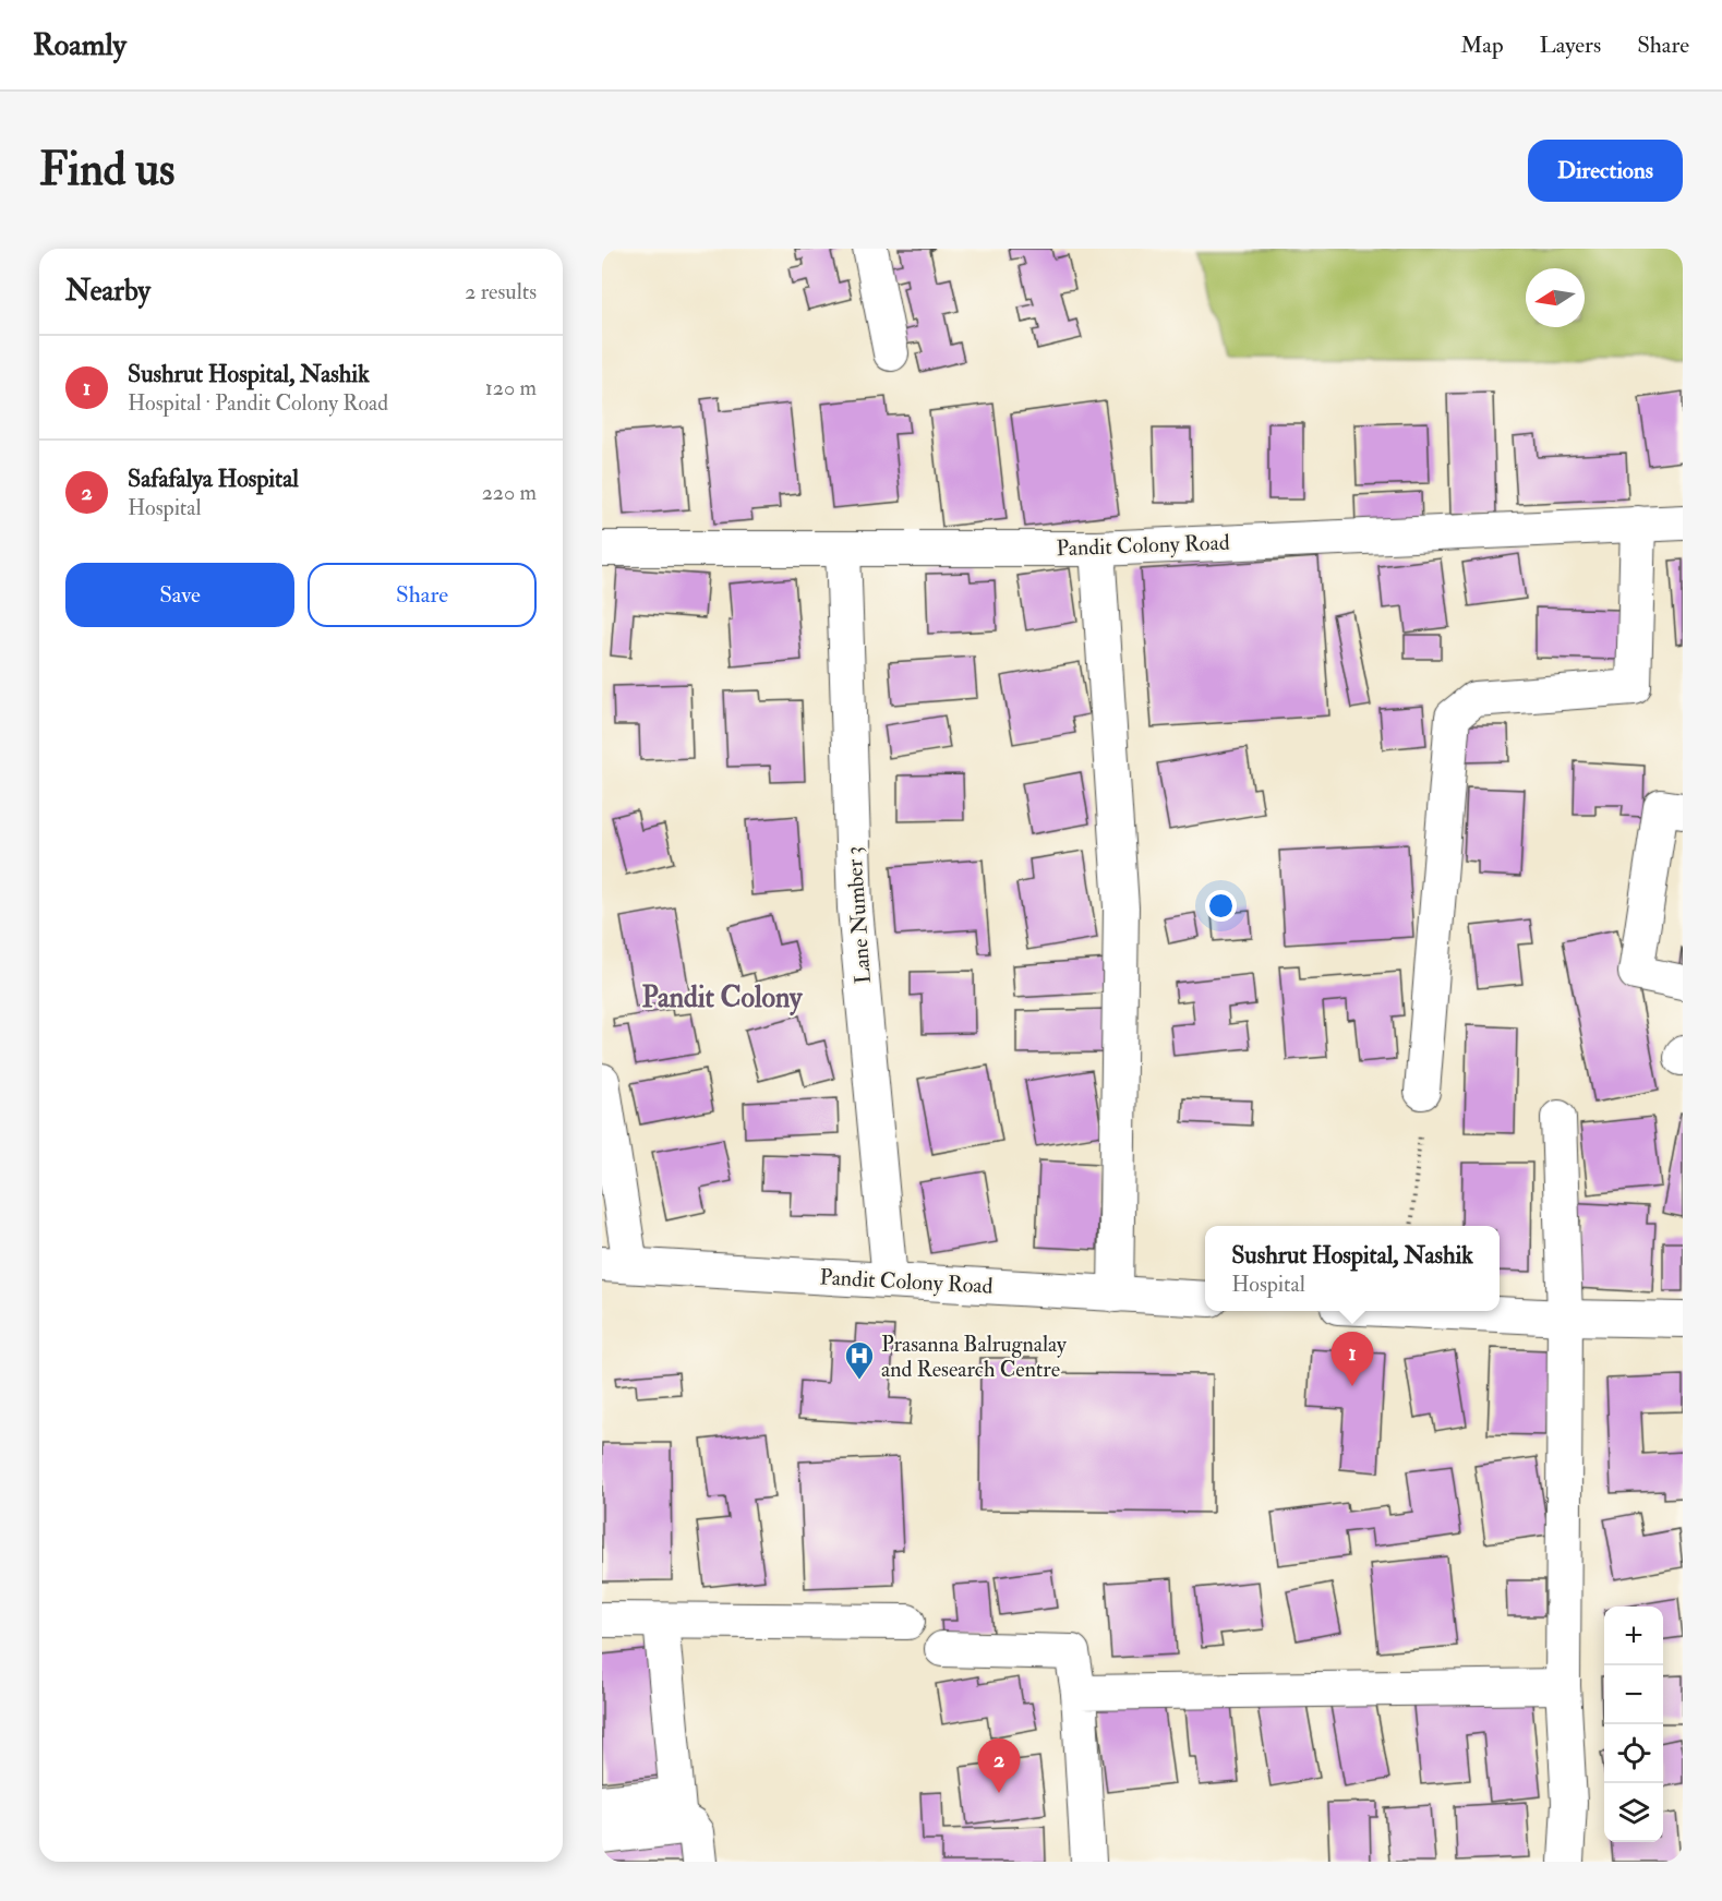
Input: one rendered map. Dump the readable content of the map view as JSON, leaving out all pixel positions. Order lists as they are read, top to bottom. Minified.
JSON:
{"streets":{"street":["Pandit Colony Road","Lane Number 3"]},"crossings":[["Pandit Colony Road","Lane Number 3"]],"districts":["Pandit Colony"],"places":{"hospital":["Prasanna Balrugnalay and Research Centre"]},"north":"left","page":{"header":"Roamly","nav":["Map","Layers","Share"],"buttons":["Directions",["Save","Share"]],"title":"Find us","heading":["Nearby","2 results"],"list":[{"mark":"1","name":"Sushrut Hospital, Nashik","note":"Hospital · Pandit Colony Road","value":"120 m"},{"mark":"2","name":"Safafalya Hospital","note":"Hospital","value":"220 m"}],"popup":["Sushrut Hospital, Nashik","Hospital"],"pins":["1","2"],"map_buttons":["+","−"]}}
